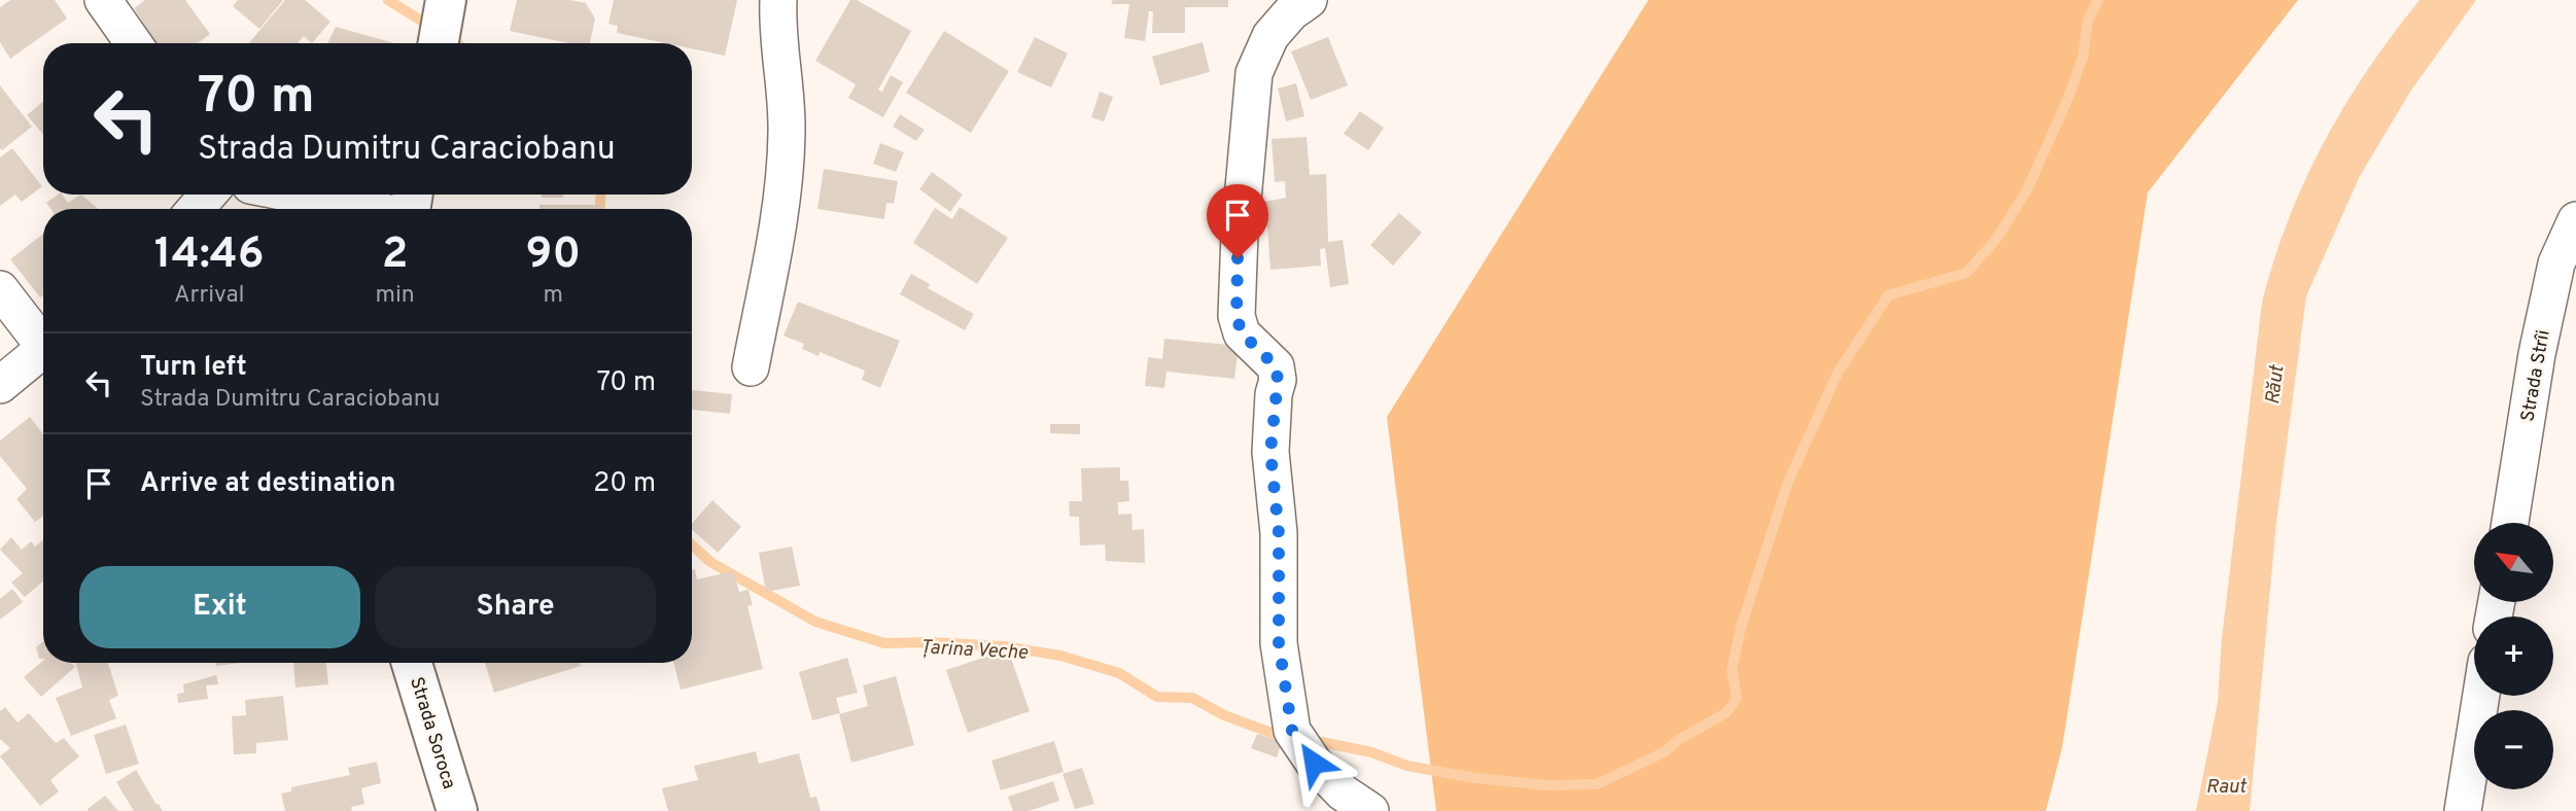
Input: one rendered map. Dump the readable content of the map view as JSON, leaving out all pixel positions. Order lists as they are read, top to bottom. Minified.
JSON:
{"streets":{"street":["Strada Strîi","Strada Soroca"]},"water":["Răut","Țarina Veche","Raut"],"north":"top left","page":{"turn":["70 m","Strada Dumitru Caraciobanu"],"eta":["14:46","Arrival","2","min","90","m"],"list":[{"name":"Turn left","note":"Strada Dumitru Caraciobanu","value":"70 m"},{"name":"Arrive at destination","value":"20 m"}],"map_buttons":["+","−"],"buttons":["Exit","Share"]}}
